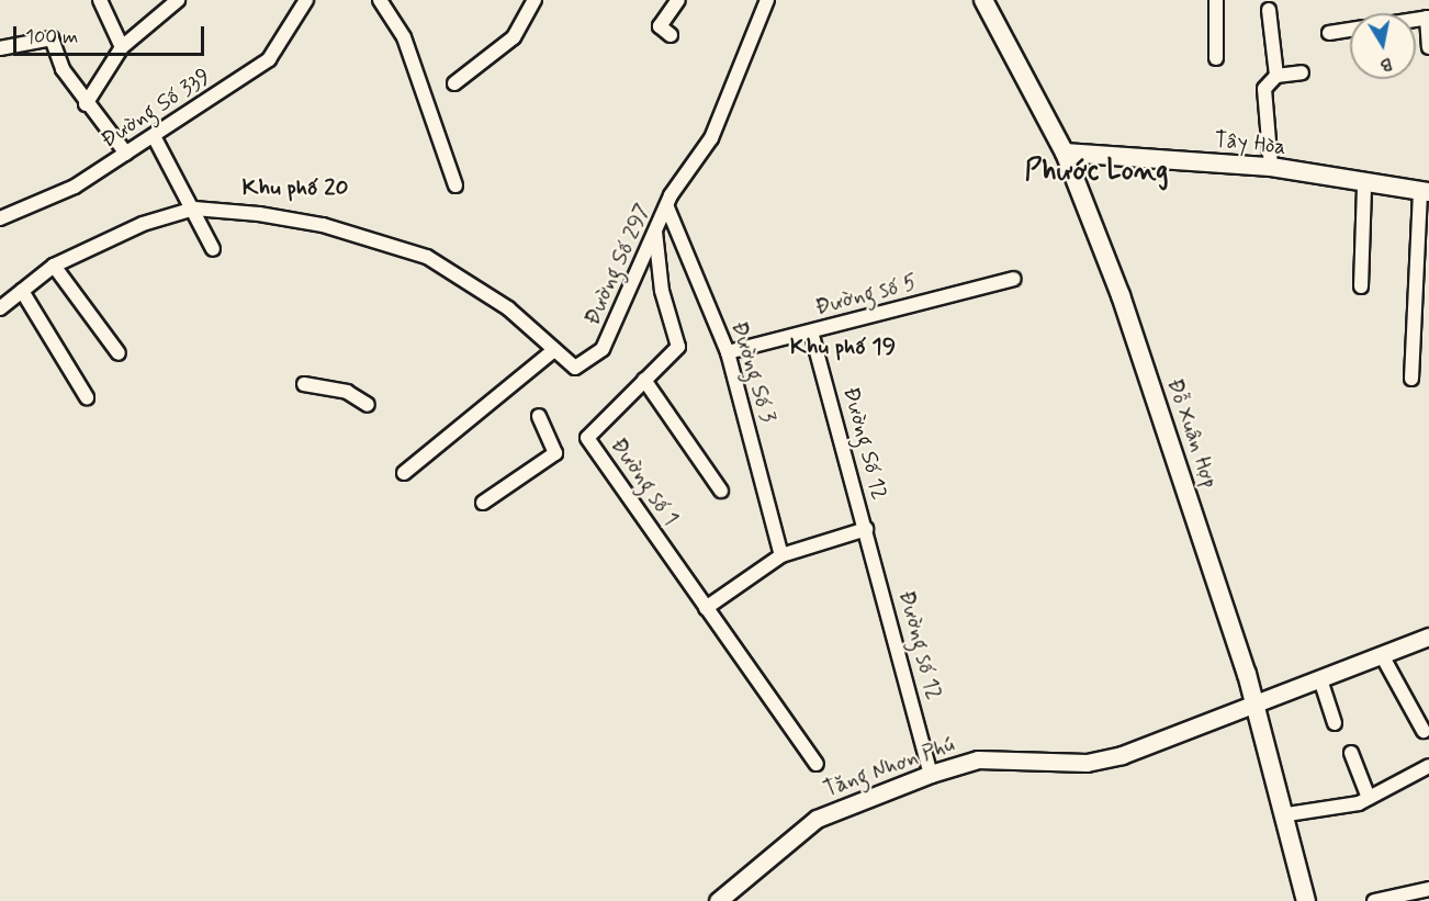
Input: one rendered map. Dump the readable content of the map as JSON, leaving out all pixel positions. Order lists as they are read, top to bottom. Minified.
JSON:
{"streets":{"main road":["Tây Hòa","Đỗ Xuân Hợp"],"street":["Đường Số 339","Đường Số 297","Đường số 5","Đường Số 3","Đường Số 12","Đường số 1","Đường số 12","Tăng Nhơn Phú"]},"crossings":[["Tây Hòa","Đỗ Xuân Hợp"],["Đường Số 297","Đường Số 3"],["Đường Số 297","Đường số 1"],["Đường số 5","Đường Số 3"],["Đường số 5","Đường Số 12"],["Đỗ Xuân Hợp","Tăng Nhơn Phú"],["Đường Số 12","Đường số 12"],["Đường số 12","Tăng Nhơn Phú"]],"districts":["Phước Long","Khu phố 20","Khu phố 19"],"scale_bar":"100 m","north":"bottom"}
